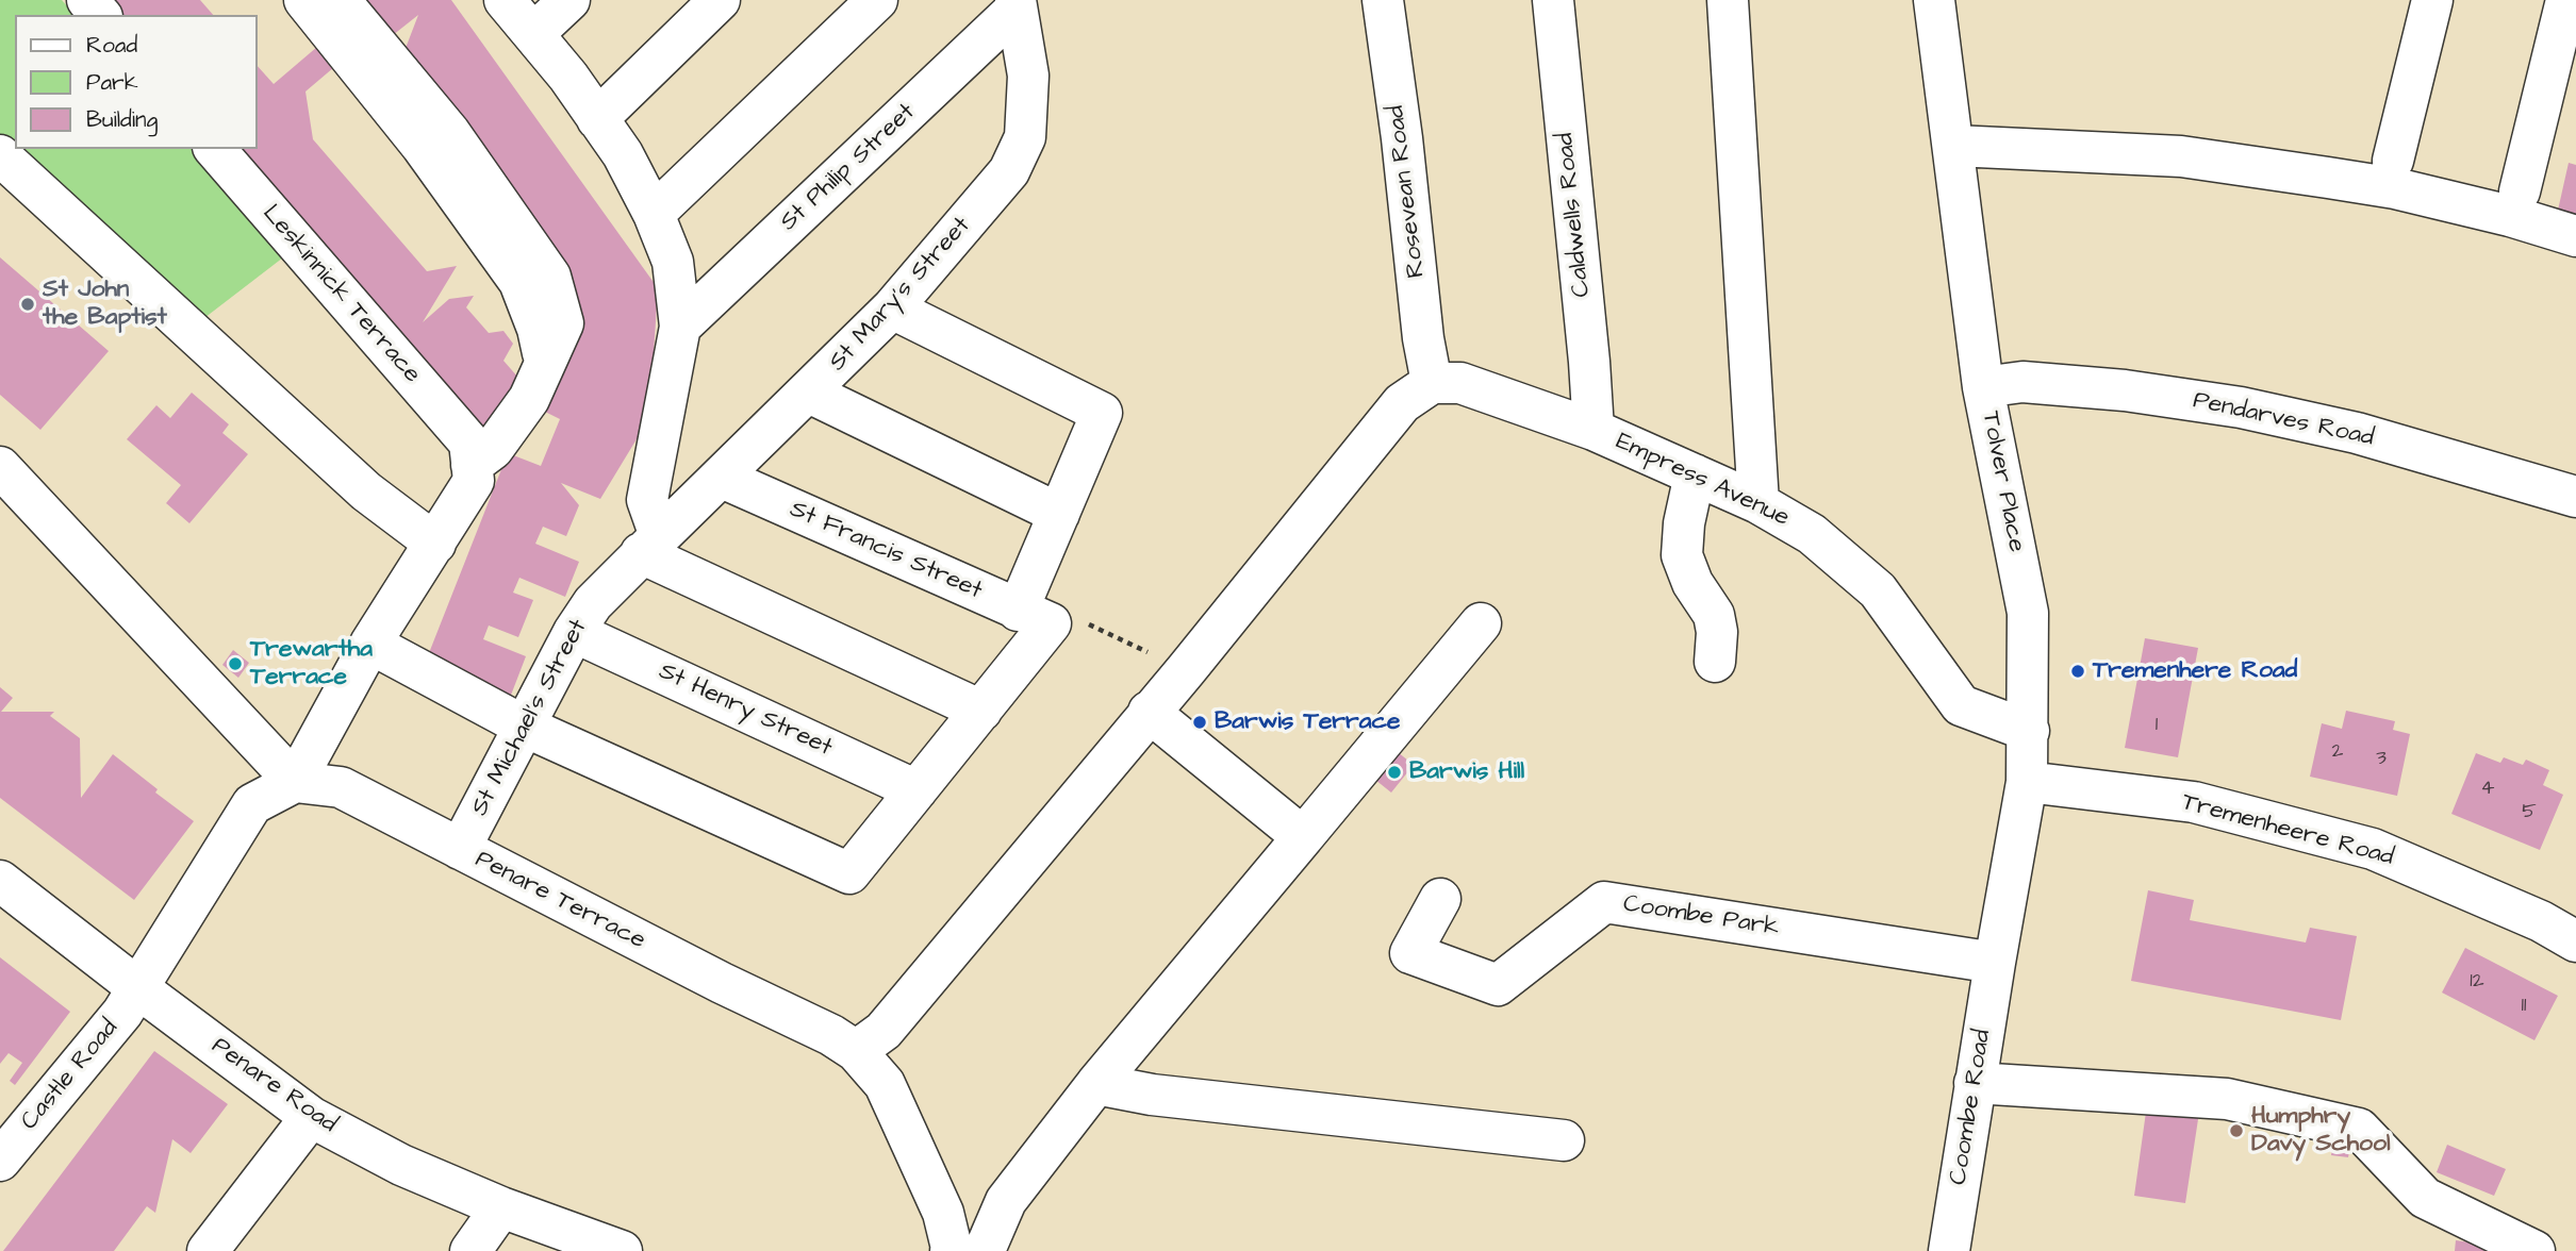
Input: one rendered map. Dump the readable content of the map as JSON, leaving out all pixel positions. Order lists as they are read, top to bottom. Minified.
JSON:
{"streets":{"street":["St Philip Street","Rosevean Road","Caldwells Road","Leskinnick Terrace","St Mary's Street","Pendarves Road","Empress Avenue","Tolver Place","St Francis Street","St Henry Street","St Michael's Street","Tremenheere Road","Penare Terrace","Coombe Park","Castle Road","Penare Road","Coombe Road"]},"crossings":[["St Philip Street","St Mary's Street"],["Rosevean Road","Empress Avenue"],["Caldwells Road","Empress Avenue"],["St Mary's Street","St Francis Street"],["St Mary's Street","St Michael's Street"],["Pendarves Road","Tolver Place"],["Empress Avenue","Tolver Place"],["Tolver Place","Tremenheere Road"],["Tolver Place","Coombe Park"],["Tolver Place","Coombe Road"],["St Henry Street","St Michael's Street"],["St Michael's Street","Penare Terrace"],["Coombe Park","Coombe Road"],["Castle Road","Penare Road"]],"places":["St John the Baptist","Trewartha Terrace","Tremenhere Road","Barwis Terrace","Barwis Hill","Humphry Davy School"],"house_numbers":["1","2","3","4","5","12","11"],"legend":["Road","Park","Building"]}
